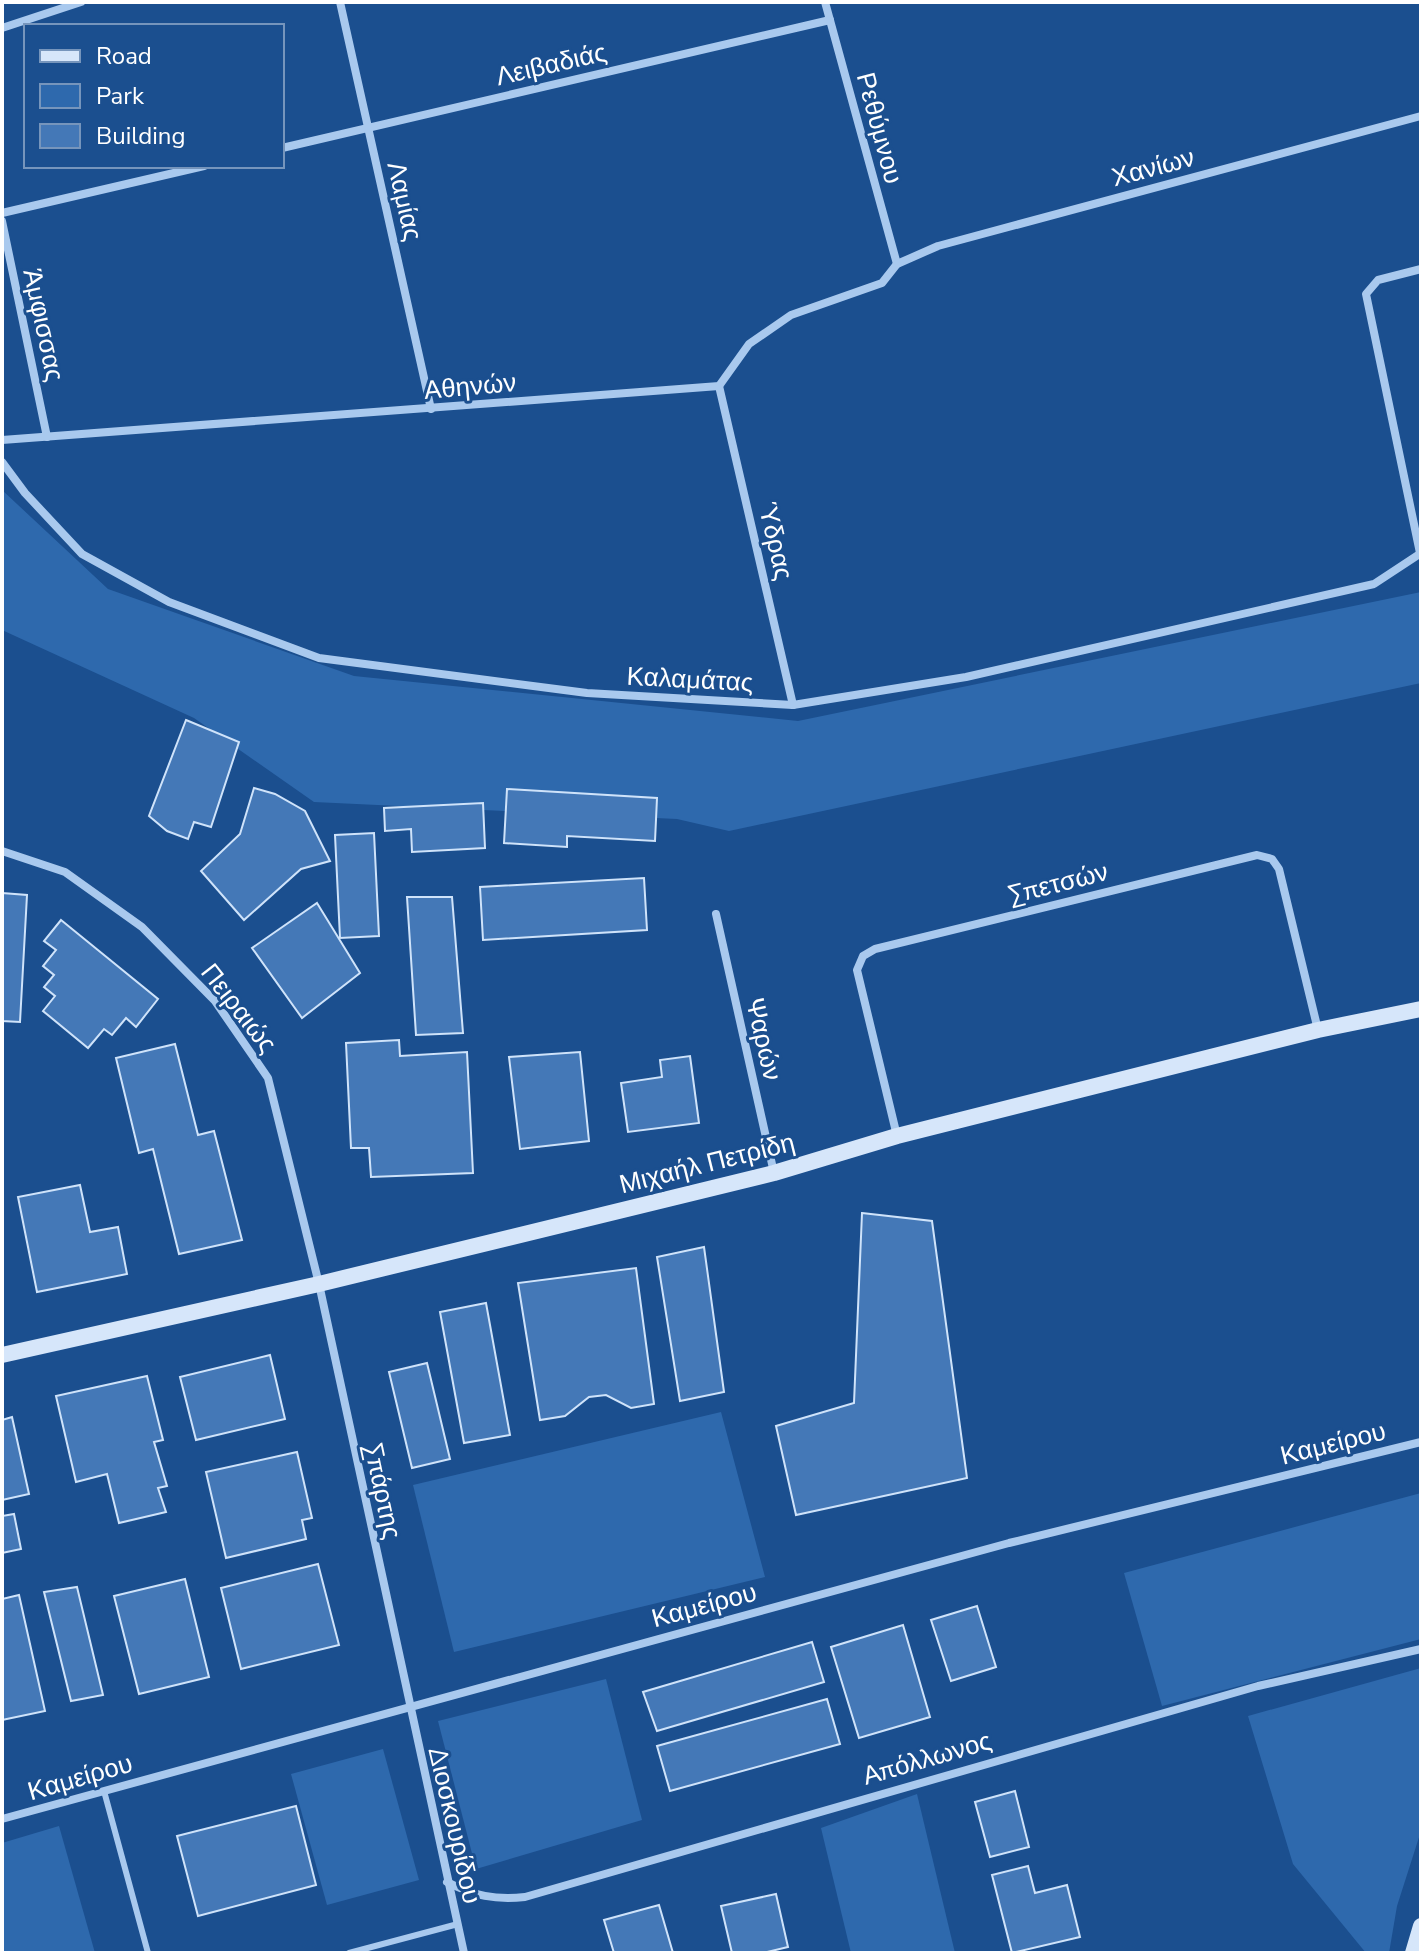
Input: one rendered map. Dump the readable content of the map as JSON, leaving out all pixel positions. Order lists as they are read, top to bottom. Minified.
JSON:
{"streets":{"main road":["Μιχαήλ Πετρίδη"],"street":["Λειβαδιάς","Ρεθύμνου","Χανίων","Λαμίας","Άμφισσας","Αθηνών","Ύδρας","Καλαμάτας","Σπετσών","Πειραιώς","Ψαρών","Καμείρου","Σπάρτης","Απόλλωνος","Διοσκουρίδου"]},"crossings":[["Λειβαδιάς","Ρεθύμνου"],["Λειβαδιάς","Λαμίας"],["Ρεθύμνου","Χανίων"],["Λαμίας","Αθηνών"],["Άμφισσας","Αθηνών"],["Αθηνών","Ύδρας"],["Ύδρας","Καλαμάτας"],["Σπετσών","Μιχαήλ Πετρίδη"],["Πειραιώς","Μιχαήλ Πετρίδη"],["Πειραιώς","Σπάρτης"],["Ψαρών","Μιχαήλ Πετρίδη"],["Μιχαήλ Πετρίδη","Σπάρτης"],["Καμείρου","Σπάρτης"],["Καμείρου","Διοσκουρίδου"],["Σπάρτης","Διοσκουρίδου"],["Απόλλωνος","Διοσκουρίδου"]],"legend":["Road","Park","Building"]}
